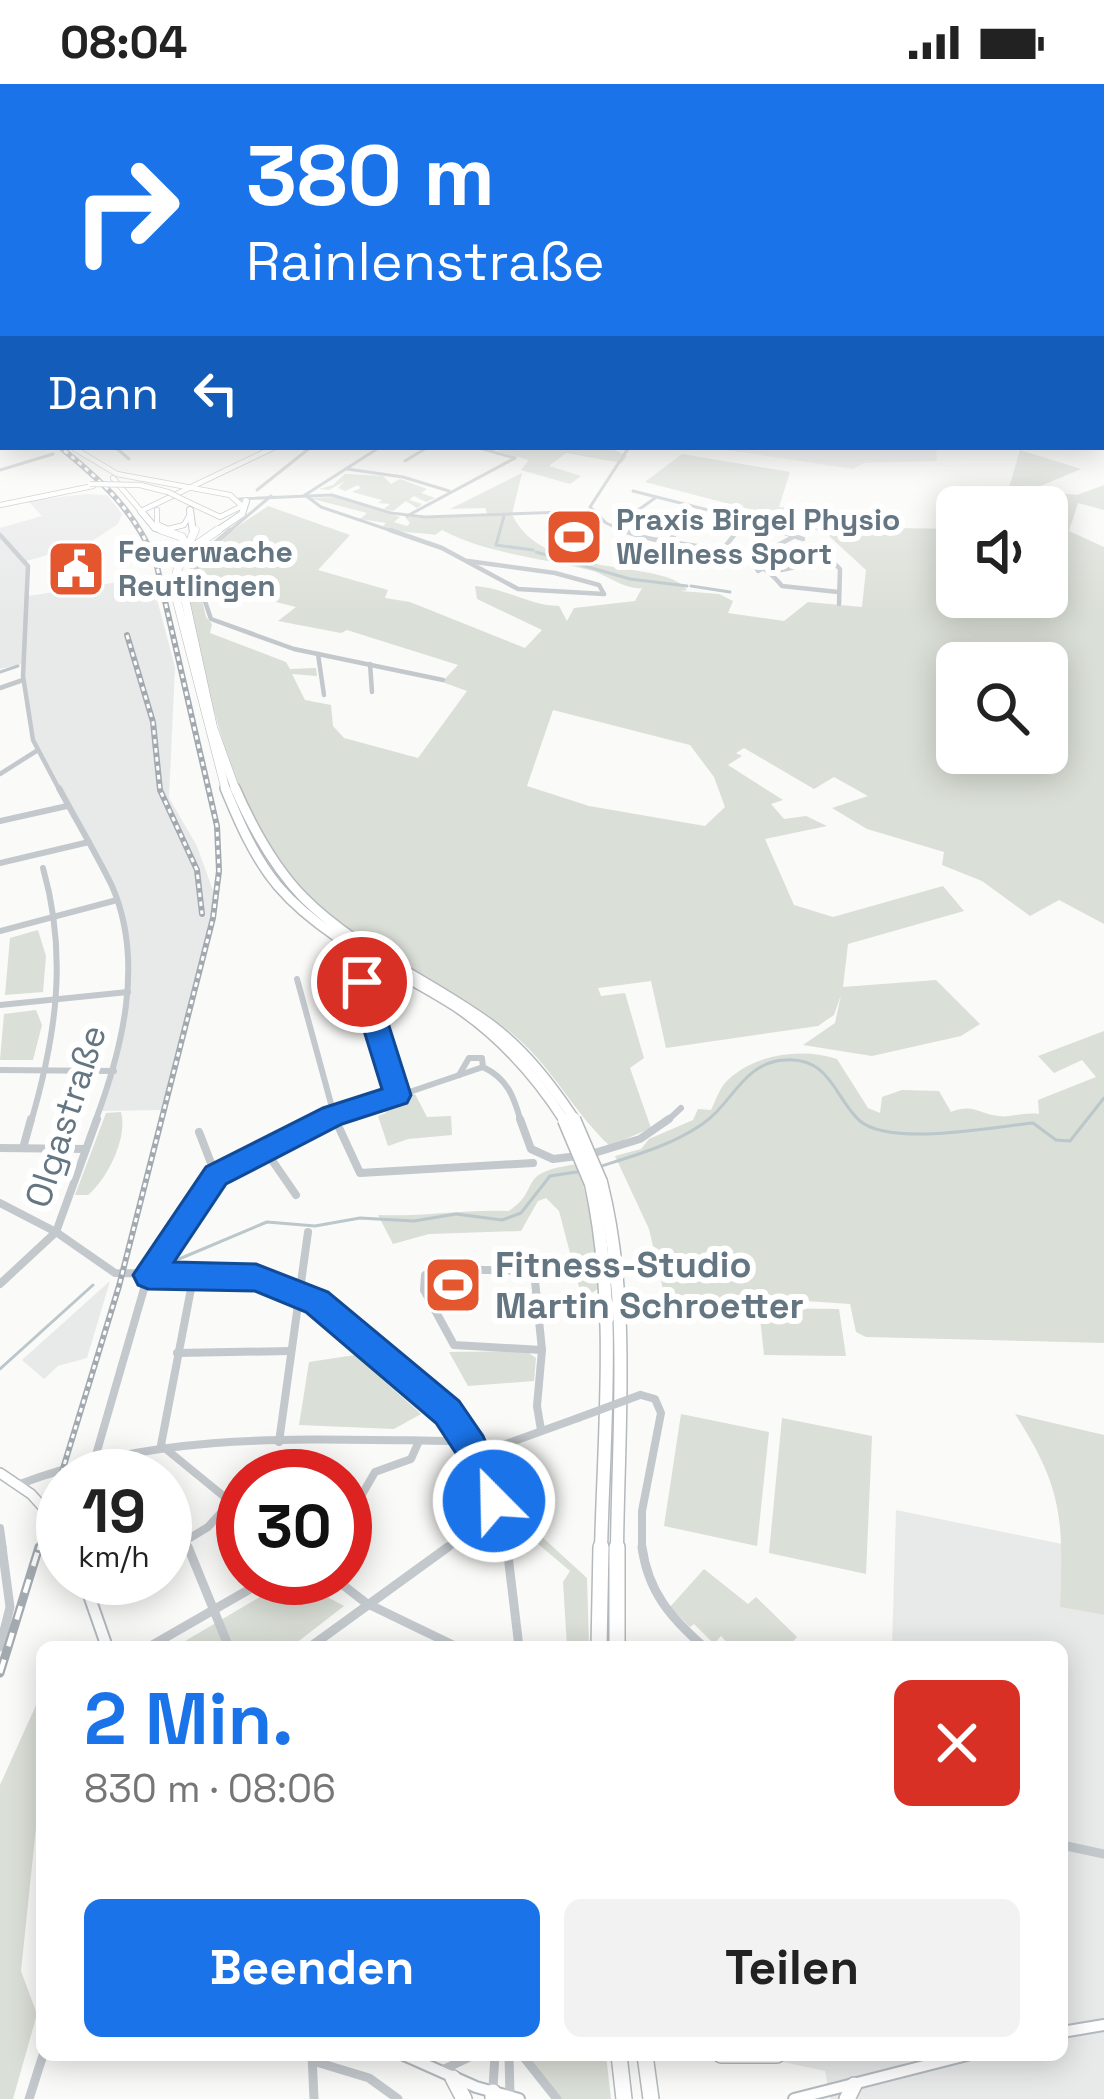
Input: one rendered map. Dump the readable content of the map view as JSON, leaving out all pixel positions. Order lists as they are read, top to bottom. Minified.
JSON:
{"streets":{"street":["Olgastraße"]},"places":{"sports":["Praxis Birgel Physio Wellness Sport","Fitness-Studio Martin Schroetter"],"public building":["Feuerwache Reutlingen"]},"page":{"status":"08:04","turn":["380 m","Rainlenstraße"],"then":"Dann","speed":"19 km/h","limit":"30","heading":["2 Min.","830 m · 08:06"],"buttons":["Beenden","Teilen"]}}
